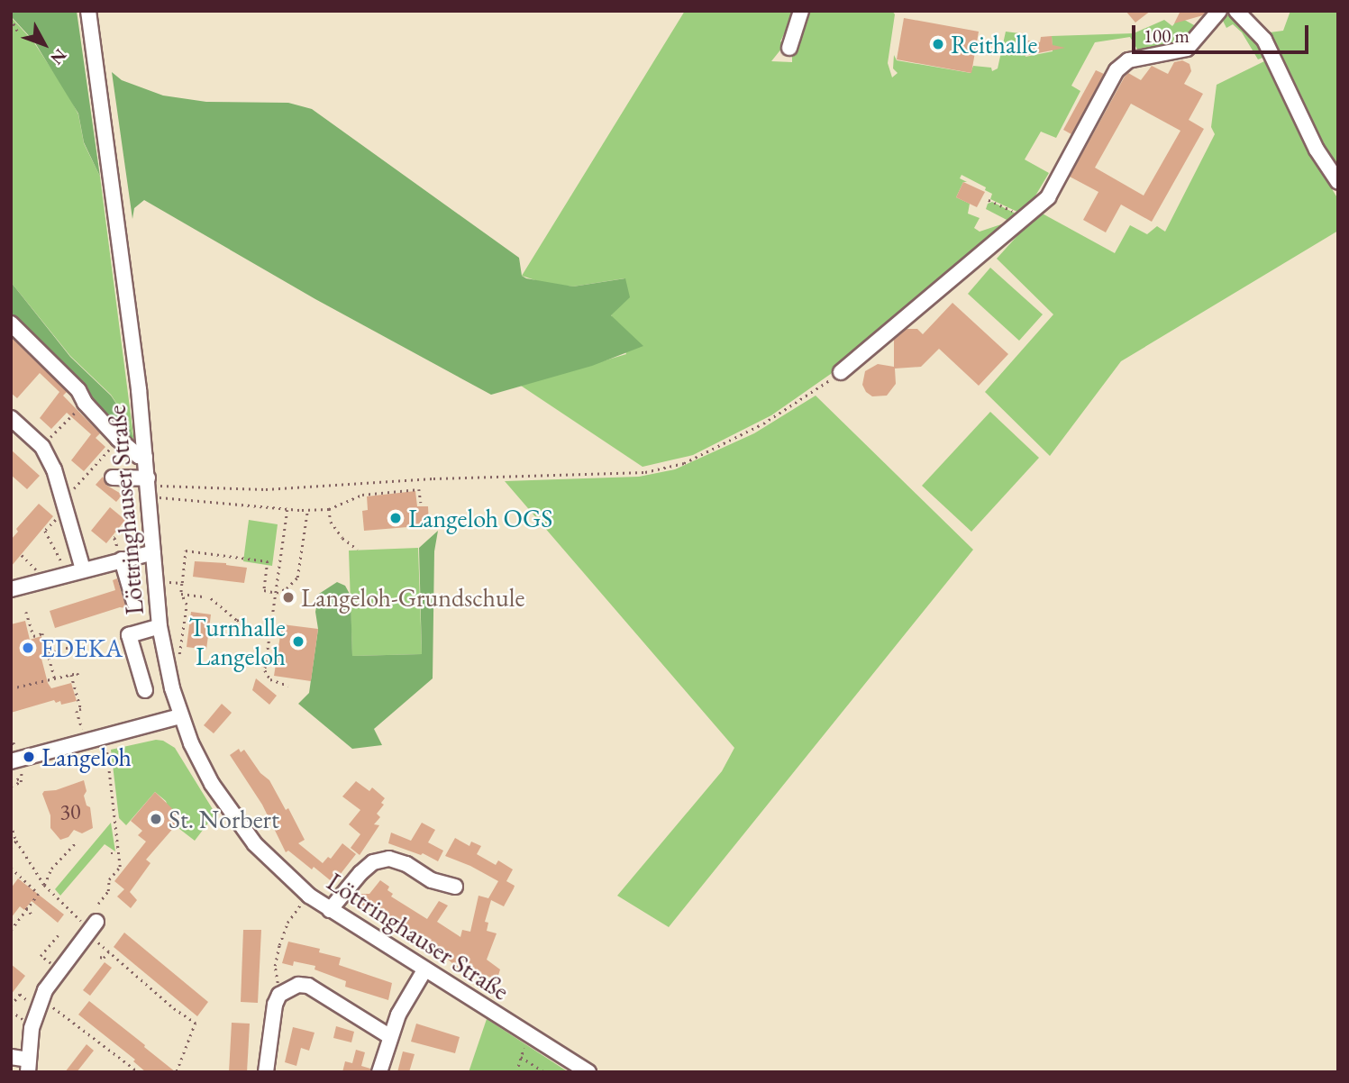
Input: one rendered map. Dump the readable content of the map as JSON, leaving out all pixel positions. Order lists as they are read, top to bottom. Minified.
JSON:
{"streets":{"street":["Löttringhauser Straße"]},"places":["Reithalle","Langeloh OGS","Langeloh-Grundschule","Turnhalle Langeloh","EDEKA","Langeloh","St. Norbert"],"house_numbers":["30"],"scale_bar":"100 m","north":"bottom right"}
